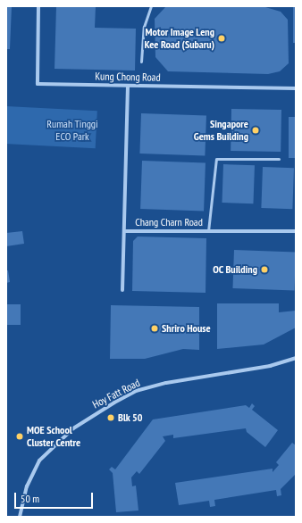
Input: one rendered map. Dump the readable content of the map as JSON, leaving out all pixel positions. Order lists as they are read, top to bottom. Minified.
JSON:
{"streets":{"street":["Kung Chong Road","Chang Charn Road","Hoy Fatt Road"]},"crossings":[["Kung Chong Road","Chang Charn Road"]],"parks":["Rumah Tinggi ECO Park"],"places":["Motor Image Leng Kee Road (Subaru)","Singapore Gems Building","OC Building","Shriro House","Blk 50","MOE School Cluster Centre"],"scale_bar":"50 m"}
